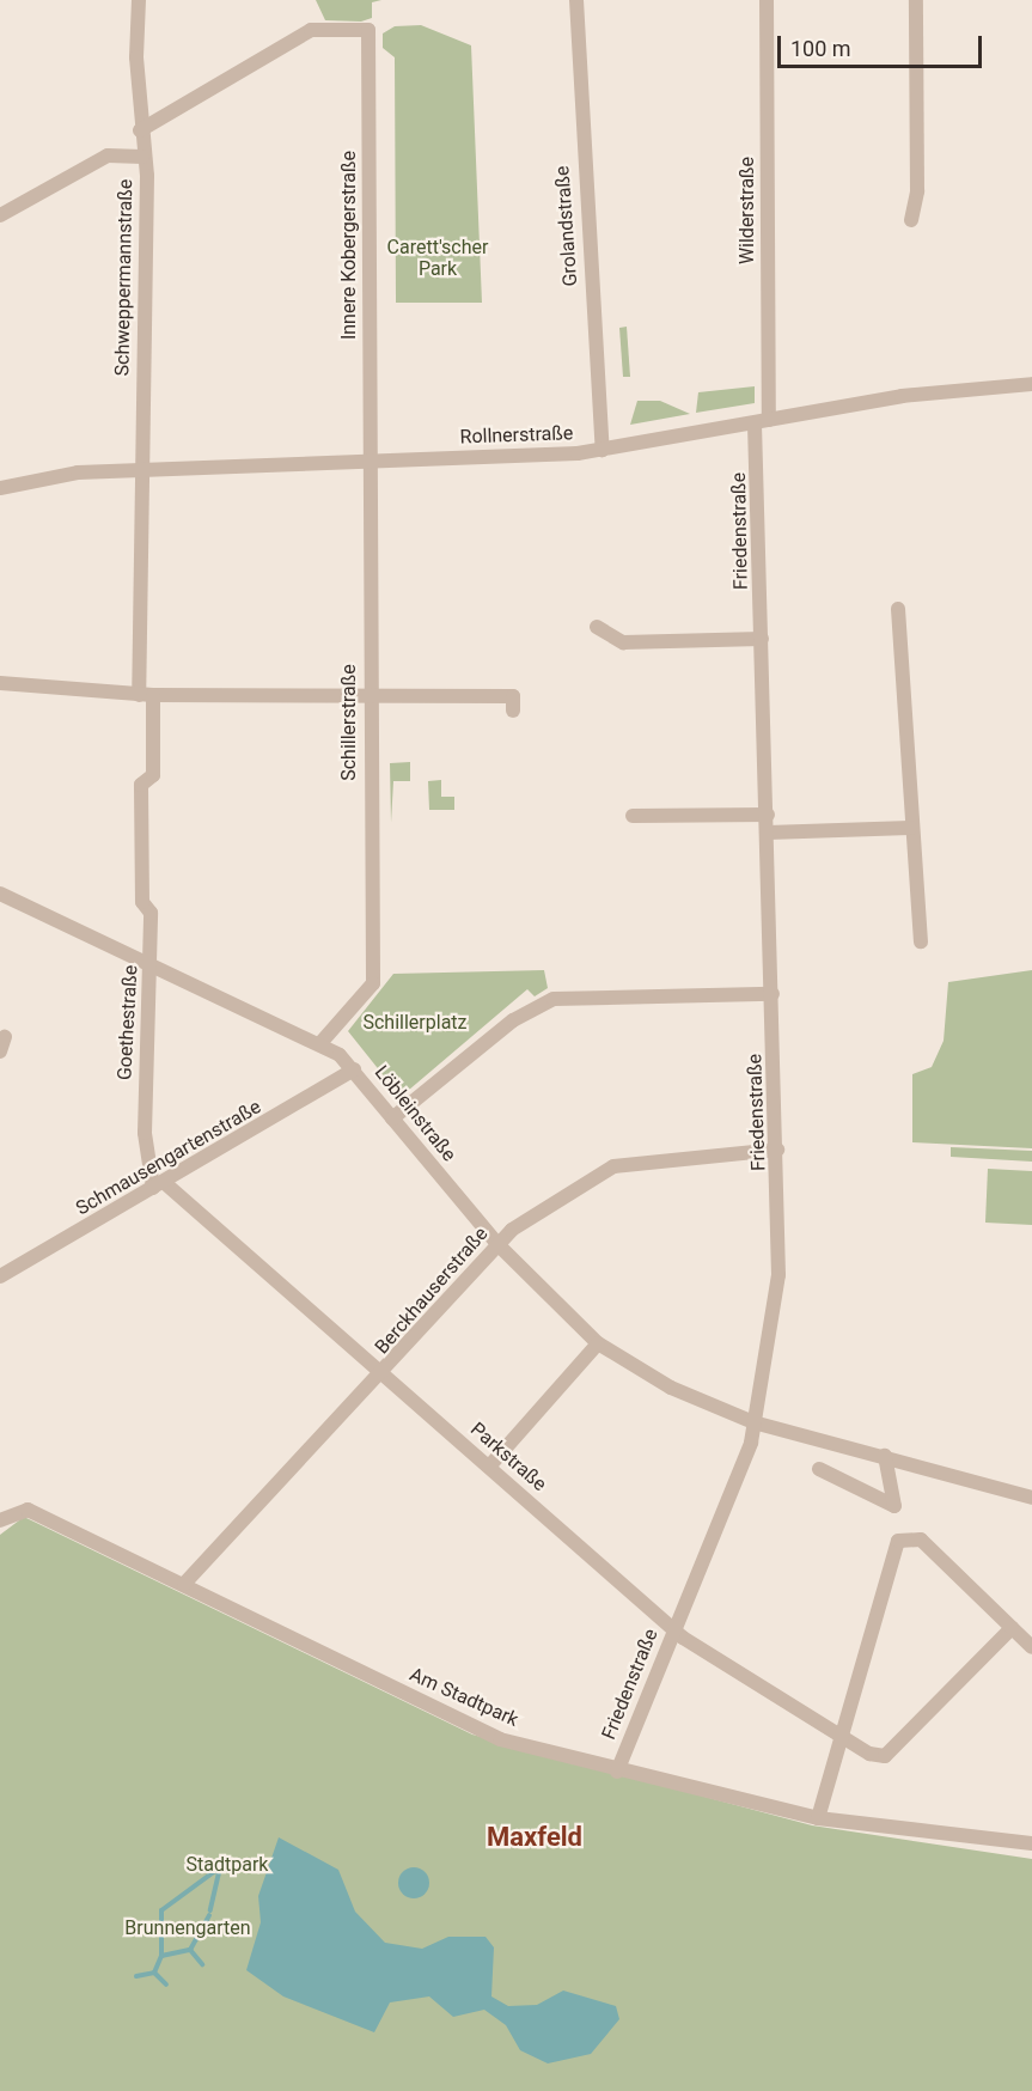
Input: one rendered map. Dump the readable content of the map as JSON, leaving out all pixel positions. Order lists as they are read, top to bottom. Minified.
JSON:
{"streets":{"street":["Wilderstraße","Grolandstraße","Innere Kobergerstraße","Schweppermannstraße","Rollnerstraße","Friedenstraße","Schillerstraße","Goethestraße","Löbleinstraße","Schmausengartenstraße","Berckhauserstraße","Parkstraße","Am Stadtpark"]},"crossings":[["Wilderstraße","Rollnerstraße"],["Wilderstraße","Friedenstraße"],["Grolandstraße","Rollnerstraße"],["Innere Kobergerstraße","Schweppermannstraße"],["Innere Kobergerstraße","Rollnerstraße"],["Innere Kobergerstraße","Schillerstraße"],["Schweppermannstraße","Rollnerstraße"],["Schweppermannstraße","Goethestraße"],["Rollnerstraße","Friedenstraße"],["Rollnerstraße","Schillerstraße"],["Rollnerstraße","Goethestraße"],["Friedenstraße","Löbleinstraße"],["Friedenstraße","Berckhauserstraße"],["Friedenstraße","Parkstraße"],["Friedenstraße","Am Stadtpark"],["Schillerstraße","Löbleinstraße"],["Goethestraße","Löbleinstraße"],["Goethestraße","Schmausengartenstraße"],["Goethestraße","Parkstraße"],["Löbleinstraße","Schmausengartenstraße"],["Löbleinstraße","Berckhauserstraße"],["Schmausengartenstraße","Parkstraße"],["Berckhauserstraße","Parkstraße"],["Berckhauserstraße","Am Stadtpark"]],"districts":["Maxfeld"],"parks":["Carett'scher Park","Schillerplatz","Stadtpark","Brunnengarten"],"scale_bar":"100 m"}
